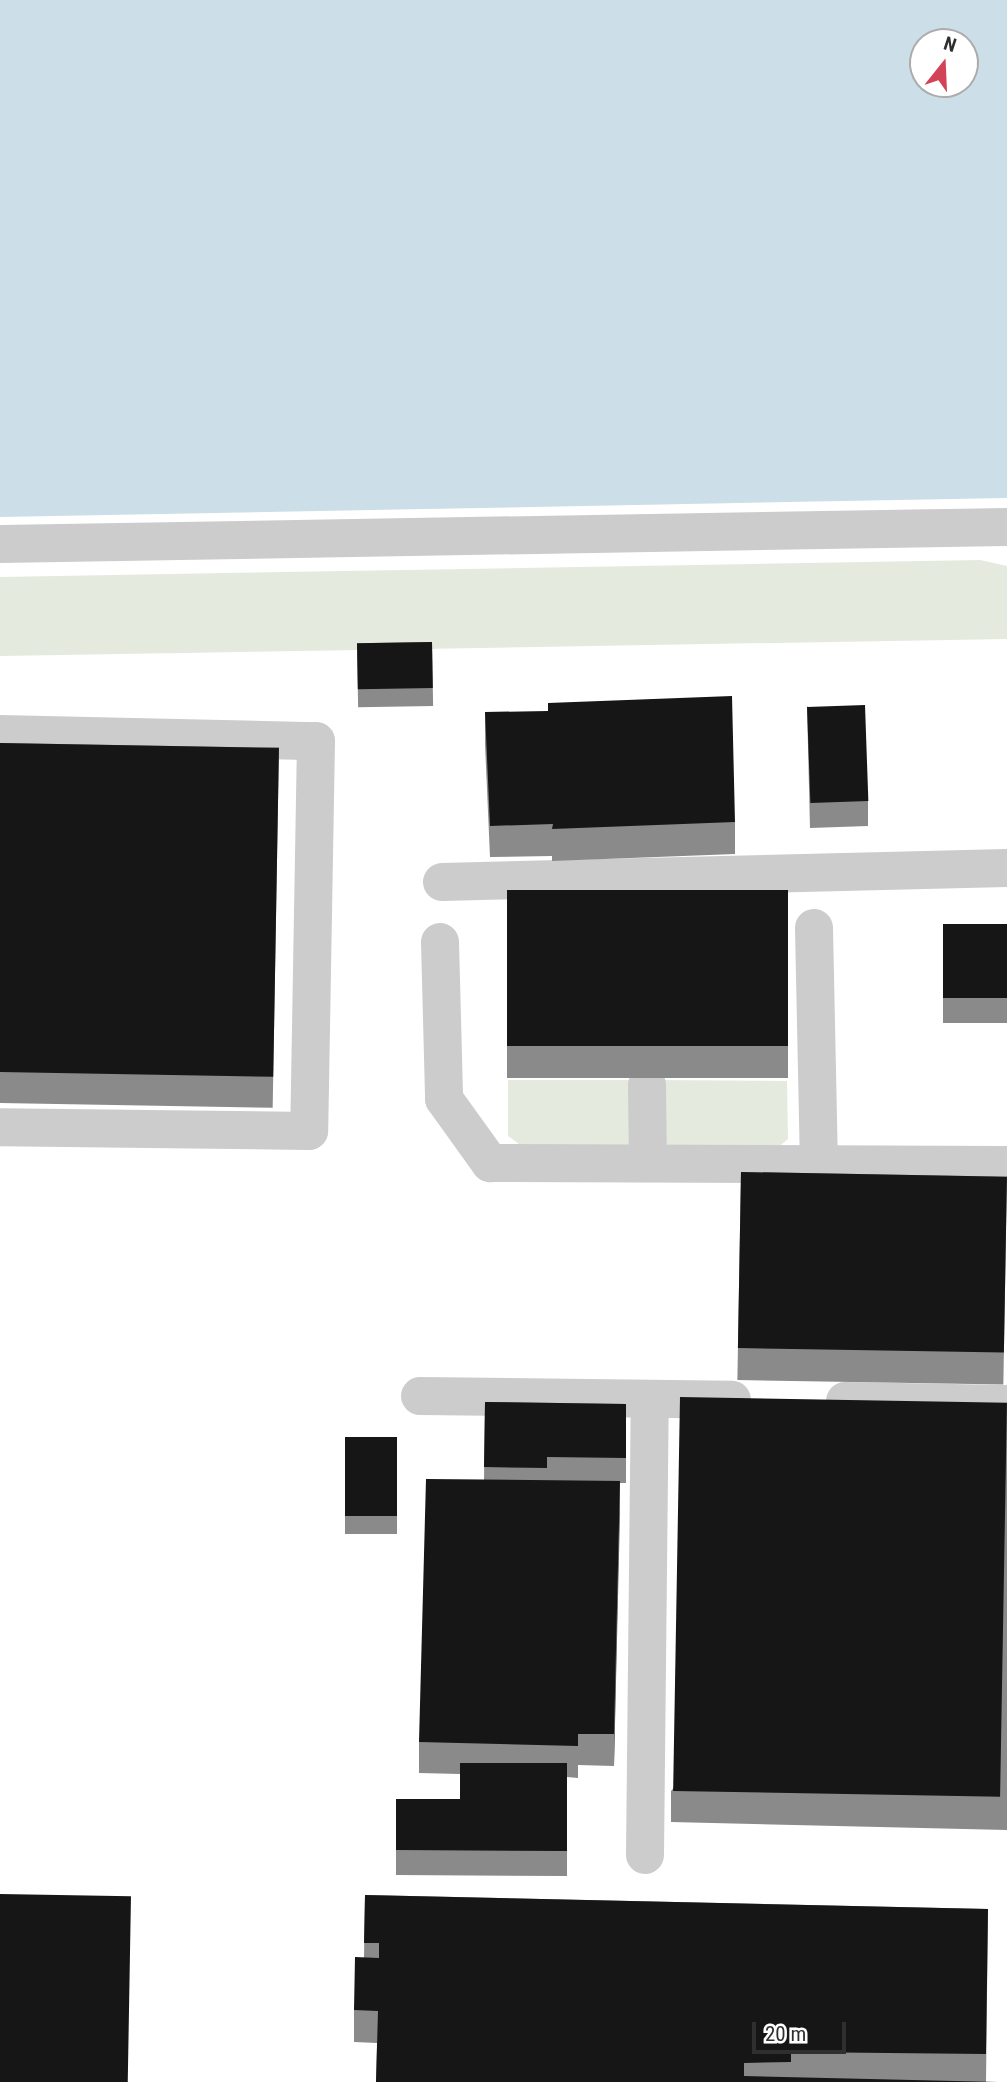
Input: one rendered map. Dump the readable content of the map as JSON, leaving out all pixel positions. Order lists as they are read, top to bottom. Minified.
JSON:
{"scale_bar":"20 m","north":"top"}
